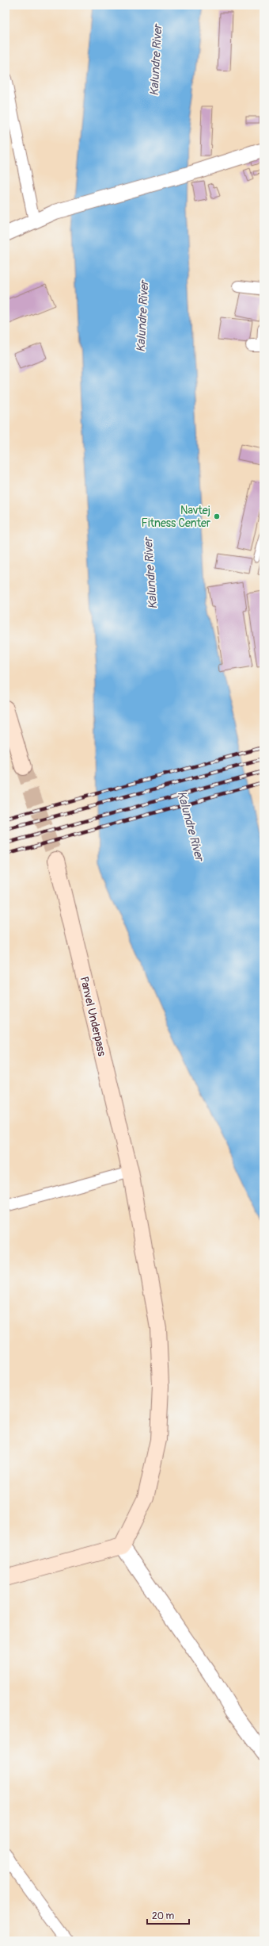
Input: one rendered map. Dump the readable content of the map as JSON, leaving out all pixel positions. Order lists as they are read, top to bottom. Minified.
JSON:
{"streets":{"main road":["Panvel Underpass"]},"water":["Kalundre River"],"places":["Navtej Fitness Center"],"scale_bar":"20 m"}
